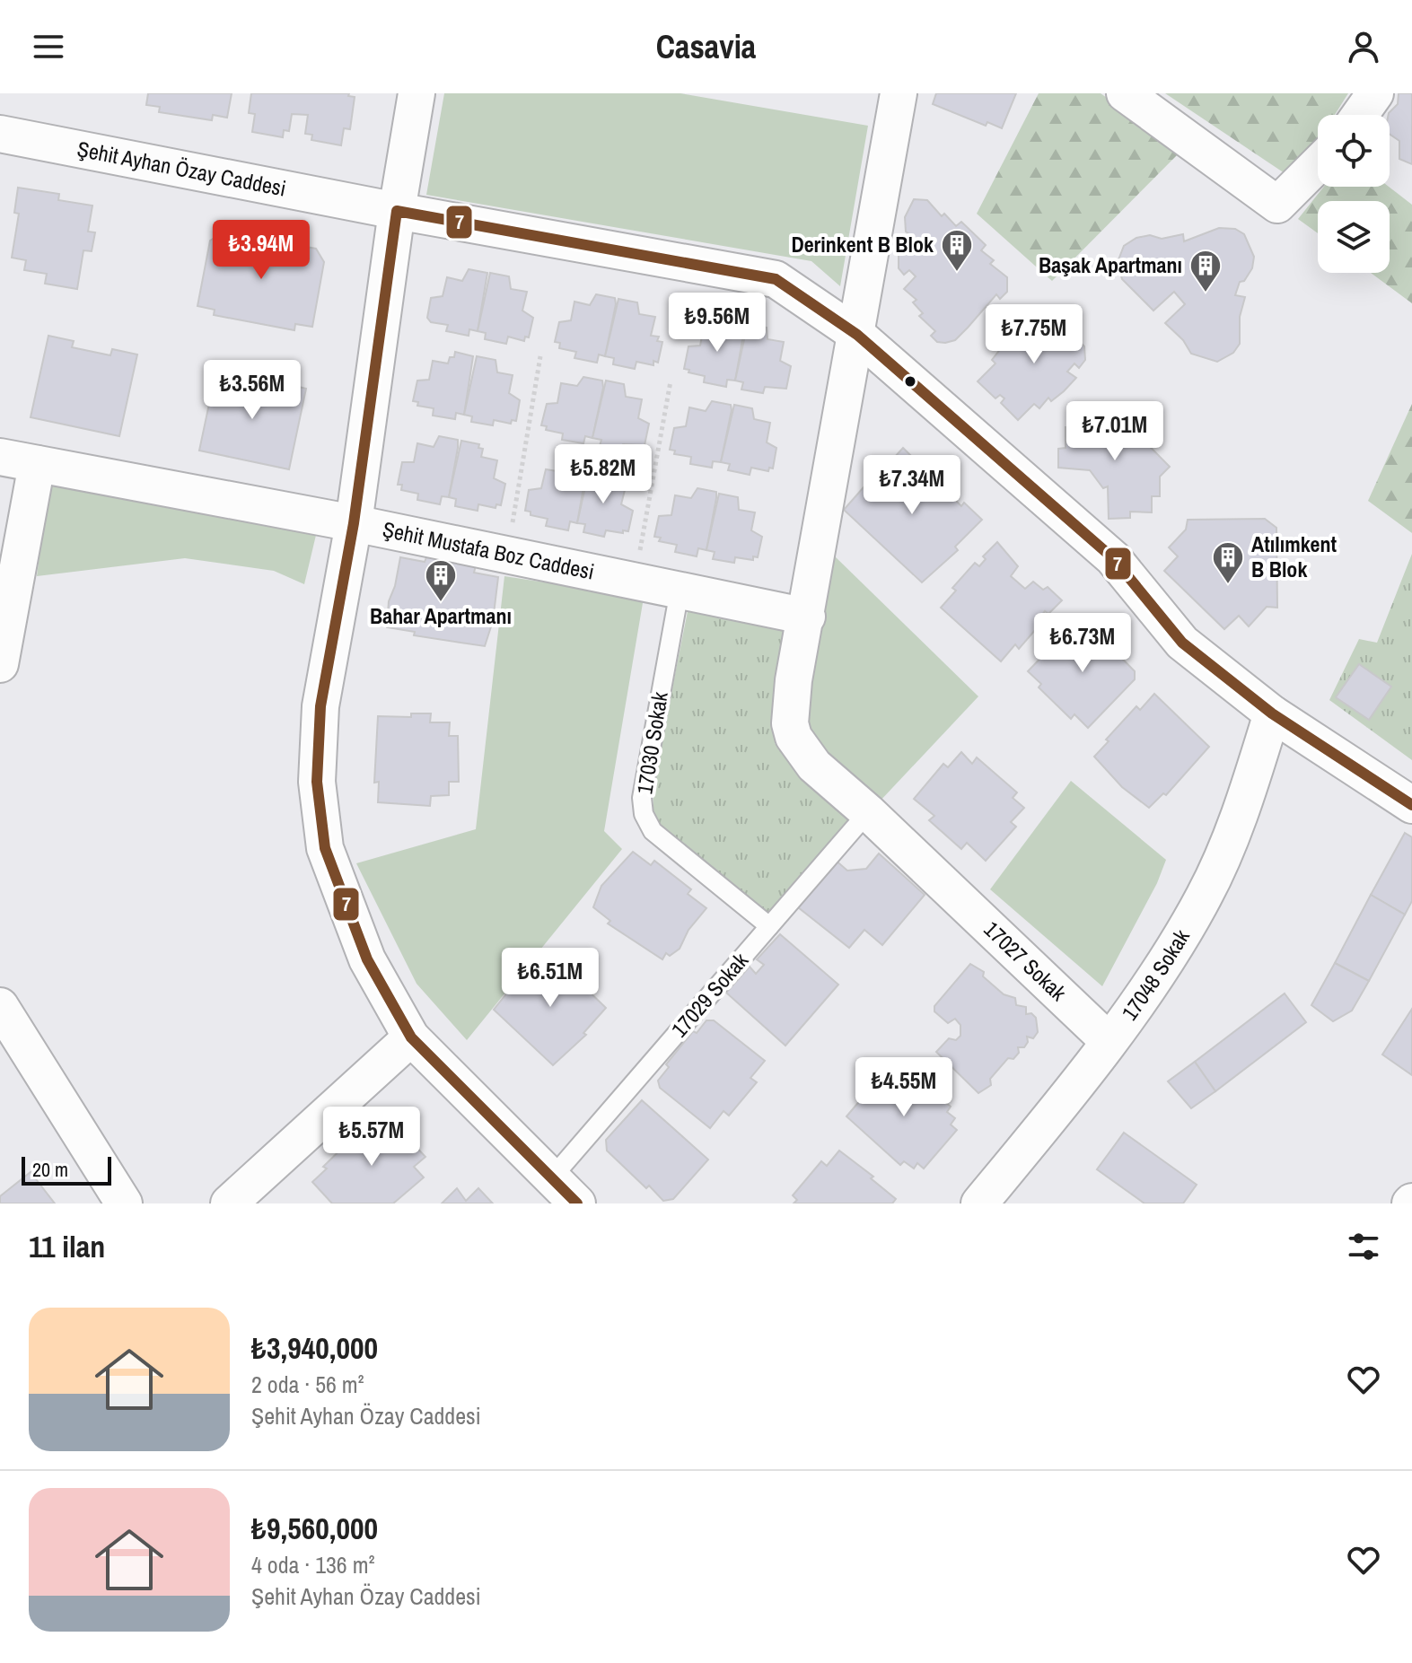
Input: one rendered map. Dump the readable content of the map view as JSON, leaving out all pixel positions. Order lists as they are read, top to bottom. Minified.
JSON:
{"streets":{"street":["Şehit Ayhan Özay Caddesi","Şehit Mustafa Boz Caddesi","17027 Sokak","17048 Sokak"],"lane":["17030 Sokak","17029 Sokak"]},"crossings":[["Şehit Ayhan Özay Caddesi","17027 Sokak"],["Şehit Ayhan Özay Caddesi","17048 Sokak"],["Şehit Mustafa Boz Caddesi","17030 Sokak"],["Şehit Mustafa Boz Caddesi","17027 Sokak"],["17030 Sokak","17029 Sokak"],["17027 Sokak","17048 Sokak"],["17027 Sokak","17029 Sokak"]],"places":{"building":["Derinkent B Blok","Başak Apartmanı","Atılımkent B Blok","Bahar Apartmanı"]},"lines":["transit line 7"],"scale_bar":"20 m","page":{"header":"Casavia","price":["₺3.94M","₺9.56M","₺7.75M","₺3.56M","₺7.01M","₺5.82M","₺7.34M","₺6.73M","₺6.51M","₺4.55M","₺5.57M"],"scale":"20 m","heading":"11 ilan","list":[{"name":"₺3,940,000","note":"2 oda · 56 m² · Şehit Ayhan Özay Caddesi"},{"name":"₺9,560,000","note":"4 oda · 136 m² · Şehit Ayhan Özay Caddesi"}]}}
